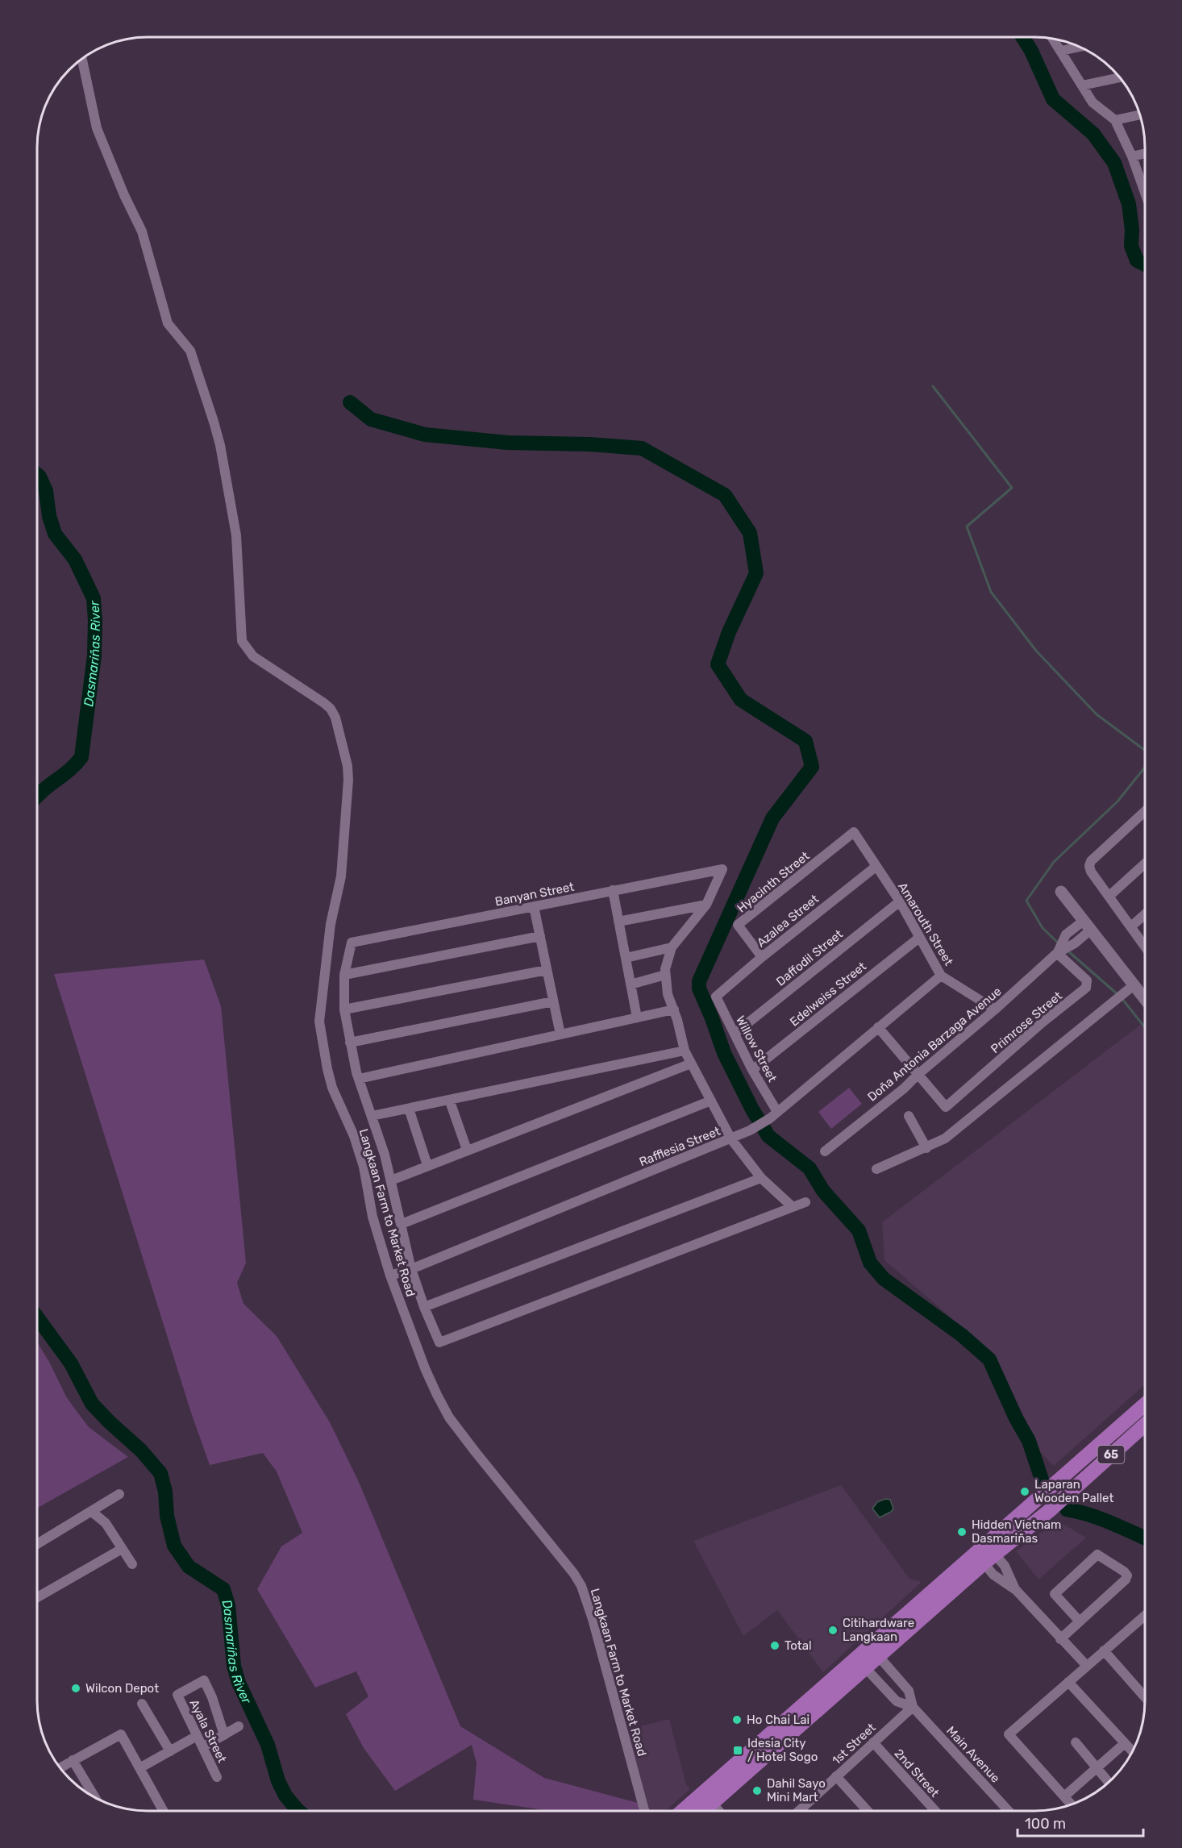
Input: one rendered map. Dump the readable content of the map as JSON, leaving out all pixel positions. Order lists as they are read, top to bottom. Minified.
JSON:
{"streets":{"main road":["65"],"street":["Hyacinth Street","Banyan Street","Azalea Street","Amarouth Street","Daffodil Street","Edelweiss Street","Primrose Street","Doña Antonia Barzaga Avenue","Willow Street","Rafflesia Street","Langkaan Farm to Market Road","Ayala Street","1st Street","Main Avenue","2nd Street"]},"crossings":[["Hyacinth Street","Azalea Street"],["Hyacinth Street","Amarouth Street"],["Azalea Street","Amarouth Street"],["Azalea Street","Willow Street"],["Amarouth Street","Daffodil Street"],["Amarouth Street","Edelweiss Street"],["Amarouth Street","Doña Antonia Barzaga Avenue"],["Amarouth Street","Rafflesia Street"],["Daffodil Street","Willow Street"],["Edelweiss Street","Willow Street"],["Primrose Street","Doña Antonia Barzaga Avenue"],["Willow Street","Rafflesia Street"],["Rafflesia Street","Langkaan Farm to Market Road"],["65","Main Avenue"],["1st Street","Main Avenue"],["1st Street","2nd Street"]],"water":["Dasmariñas River"],"places":{"other":["Laparan Wooden Pallet","Hidden Vietnam Dasmariñas","Citihardware Langkaan","Total","Wilcon Depot","Ho Chai Lai","Dahil Sayo Mini Mart"],"transit":["Idesia City / Hotel Sogo"]},"scale_bar":"100 m"}
